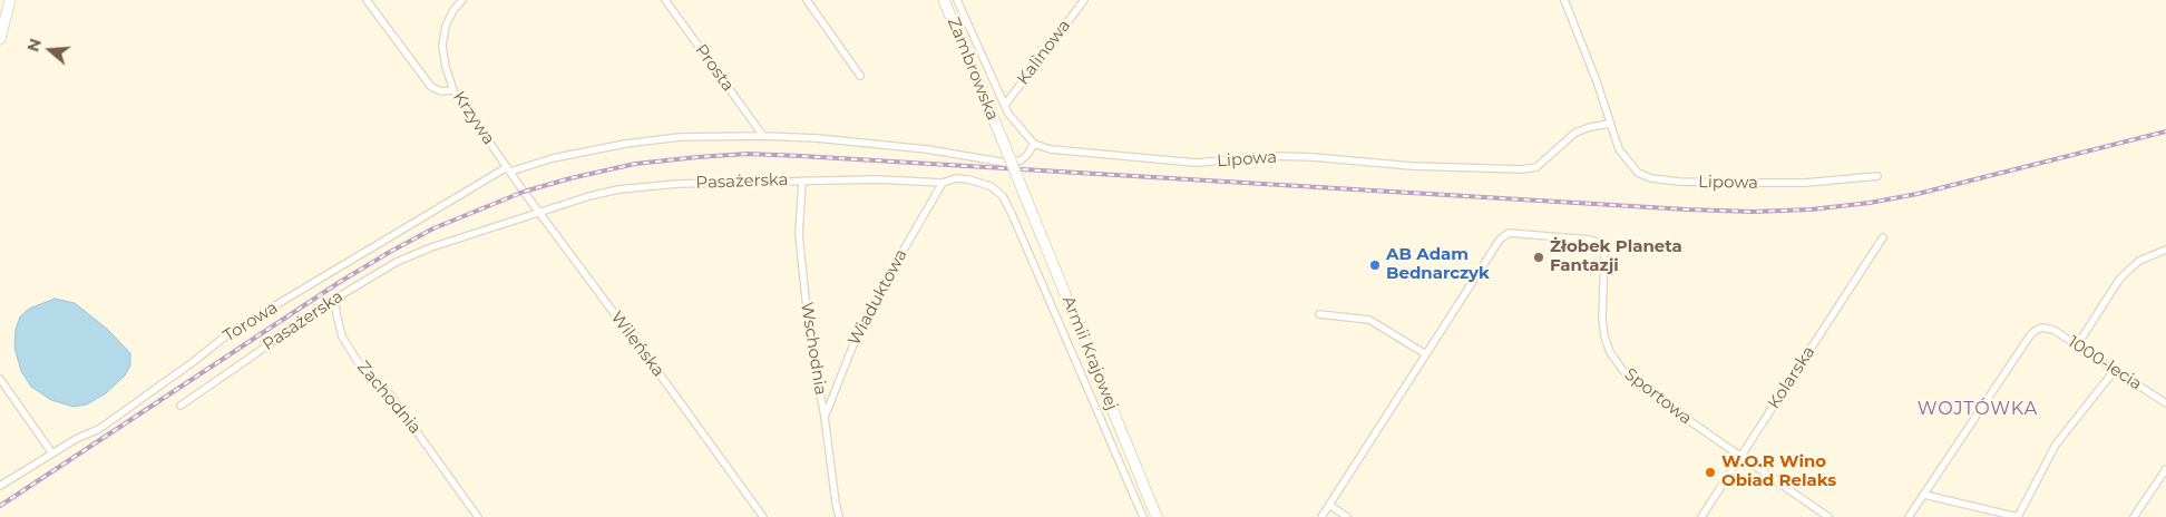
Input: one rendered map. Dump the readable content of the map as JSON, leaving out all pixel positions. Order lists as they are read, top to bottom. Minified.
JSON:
{"streets":{"main road":["Zambrowska","Armii Krajowej"],"street":["Kalinowa","Prosta","Krzywa","Lipowa","Pasażerska","Wiaduktowa","Torowa","Wileńska","Wschodnia","1000-lecia","Kolarska","Sportowa","Zachodnia"]},"crossings":[["Prosta","Torowa"],["Zambrowska","Armii Krajowej"],["Krzywa","Torowa"],["Krzywa","Wileńska"],["Lipowa","Torowa"],["Pasażerska","Wiaduktowa"],["Pasażerska","Wileńska"],["Pasażerska","Wschodnia"],["Pasażerska","Zachodnia"],["Wiaduktowa","Wschodnia"],["Torowa","Wileńska"],["Kolarska","Sportowa"]],"districts":["WOJTÓWKA"],"places":["Żłobek Planeta Fantazji","AB Adam Bednarczyk","W.O.R Wino Obiad Relaks"],"north":"left"}
